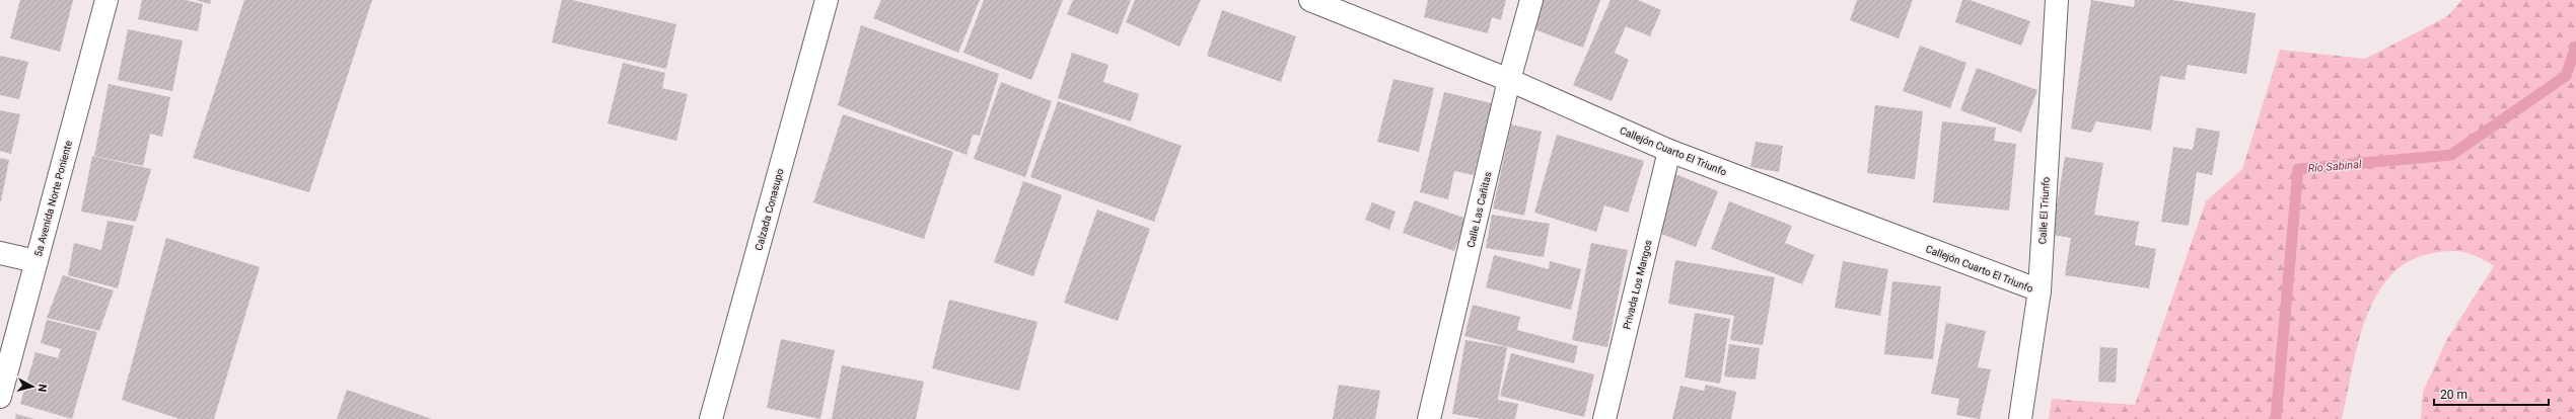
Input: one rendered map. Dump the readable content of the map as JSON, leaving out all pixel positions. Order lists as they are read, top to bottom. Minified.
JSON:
{"streets":{"street":["Callejón Cuarto El Triunfo","5a Avenida Norte Poniente","Calzada Conasupo","Calle Las Cañitas","Calle El Triunfo","Privada Los Mangos"]},"crossings":[["Callejón Cuarto El Triunfo","Calle Las Cañitas"],["Callejón Cuarto El Triunfo","Calle El Triunfo"],["Callejón Cuarto El Triunfo","Privada Los Mangos"]],"water":["Río Sabinal"],"scale_bar":"20 m","north":"right"}
